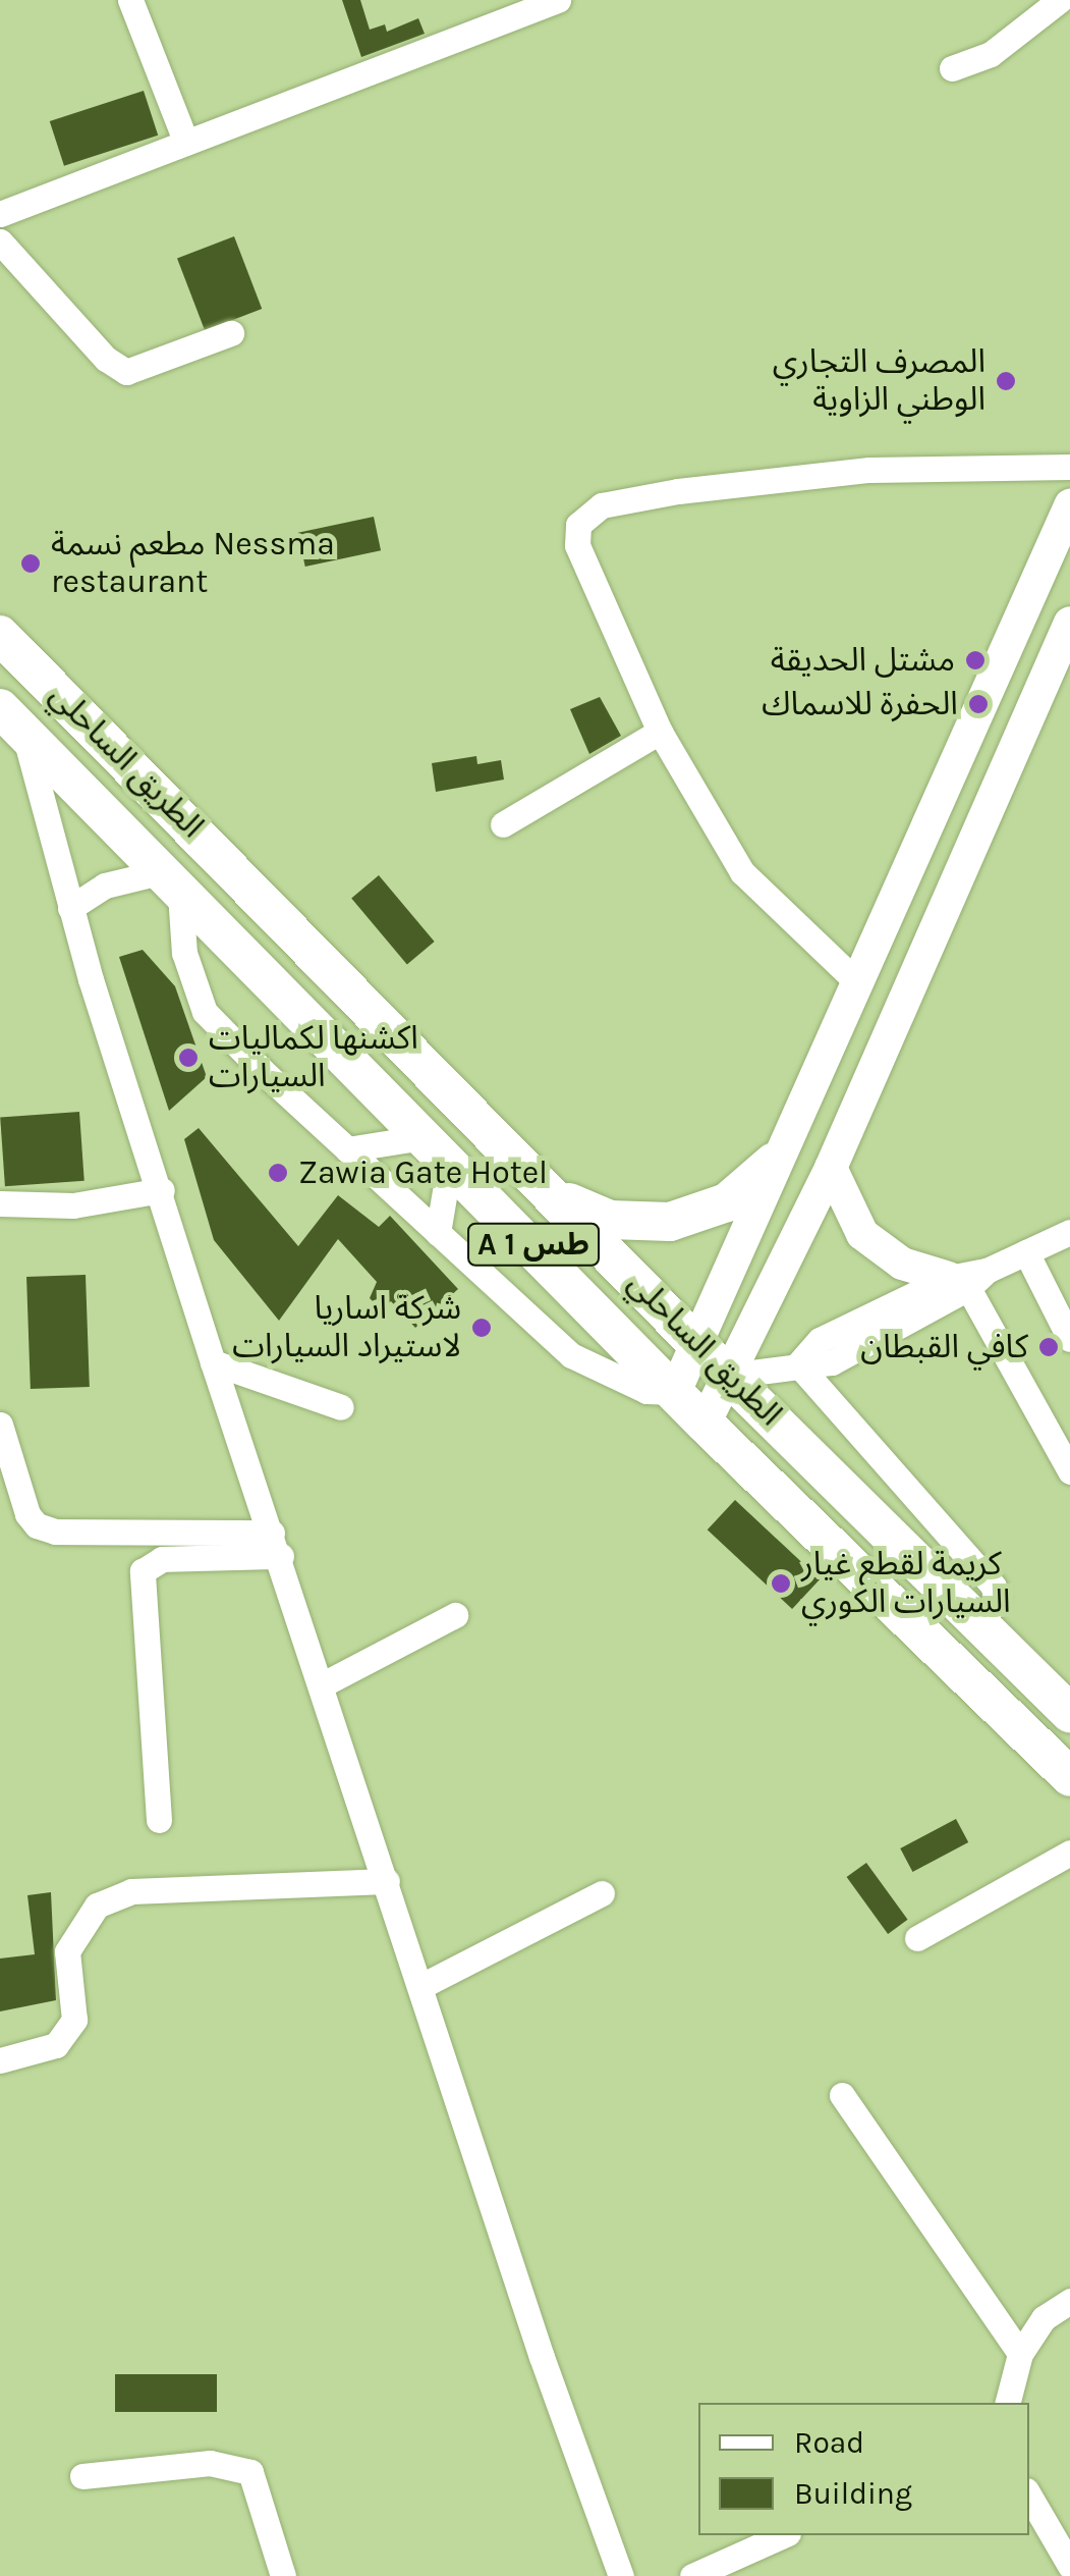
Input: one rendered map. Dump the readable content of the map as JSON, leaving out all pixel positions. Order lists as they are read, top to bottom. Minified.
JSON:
{"streets":{"highway":["الطريق الساحلي","A 1 طس"]},"places":["المصرف التجاري الوطني الزاوية","مطعم نسمة Nessma restaurant","مشتل الحديقة","الحفرة للاسماك","اكشنها لكماليات السيارات","Zawia Gate Hotel","شركة اساريا لاستيراد السيارات","كافي القبطان","كريمة لقطع غيار السيارات الكوري"],"legend":["Road","Building"]}
